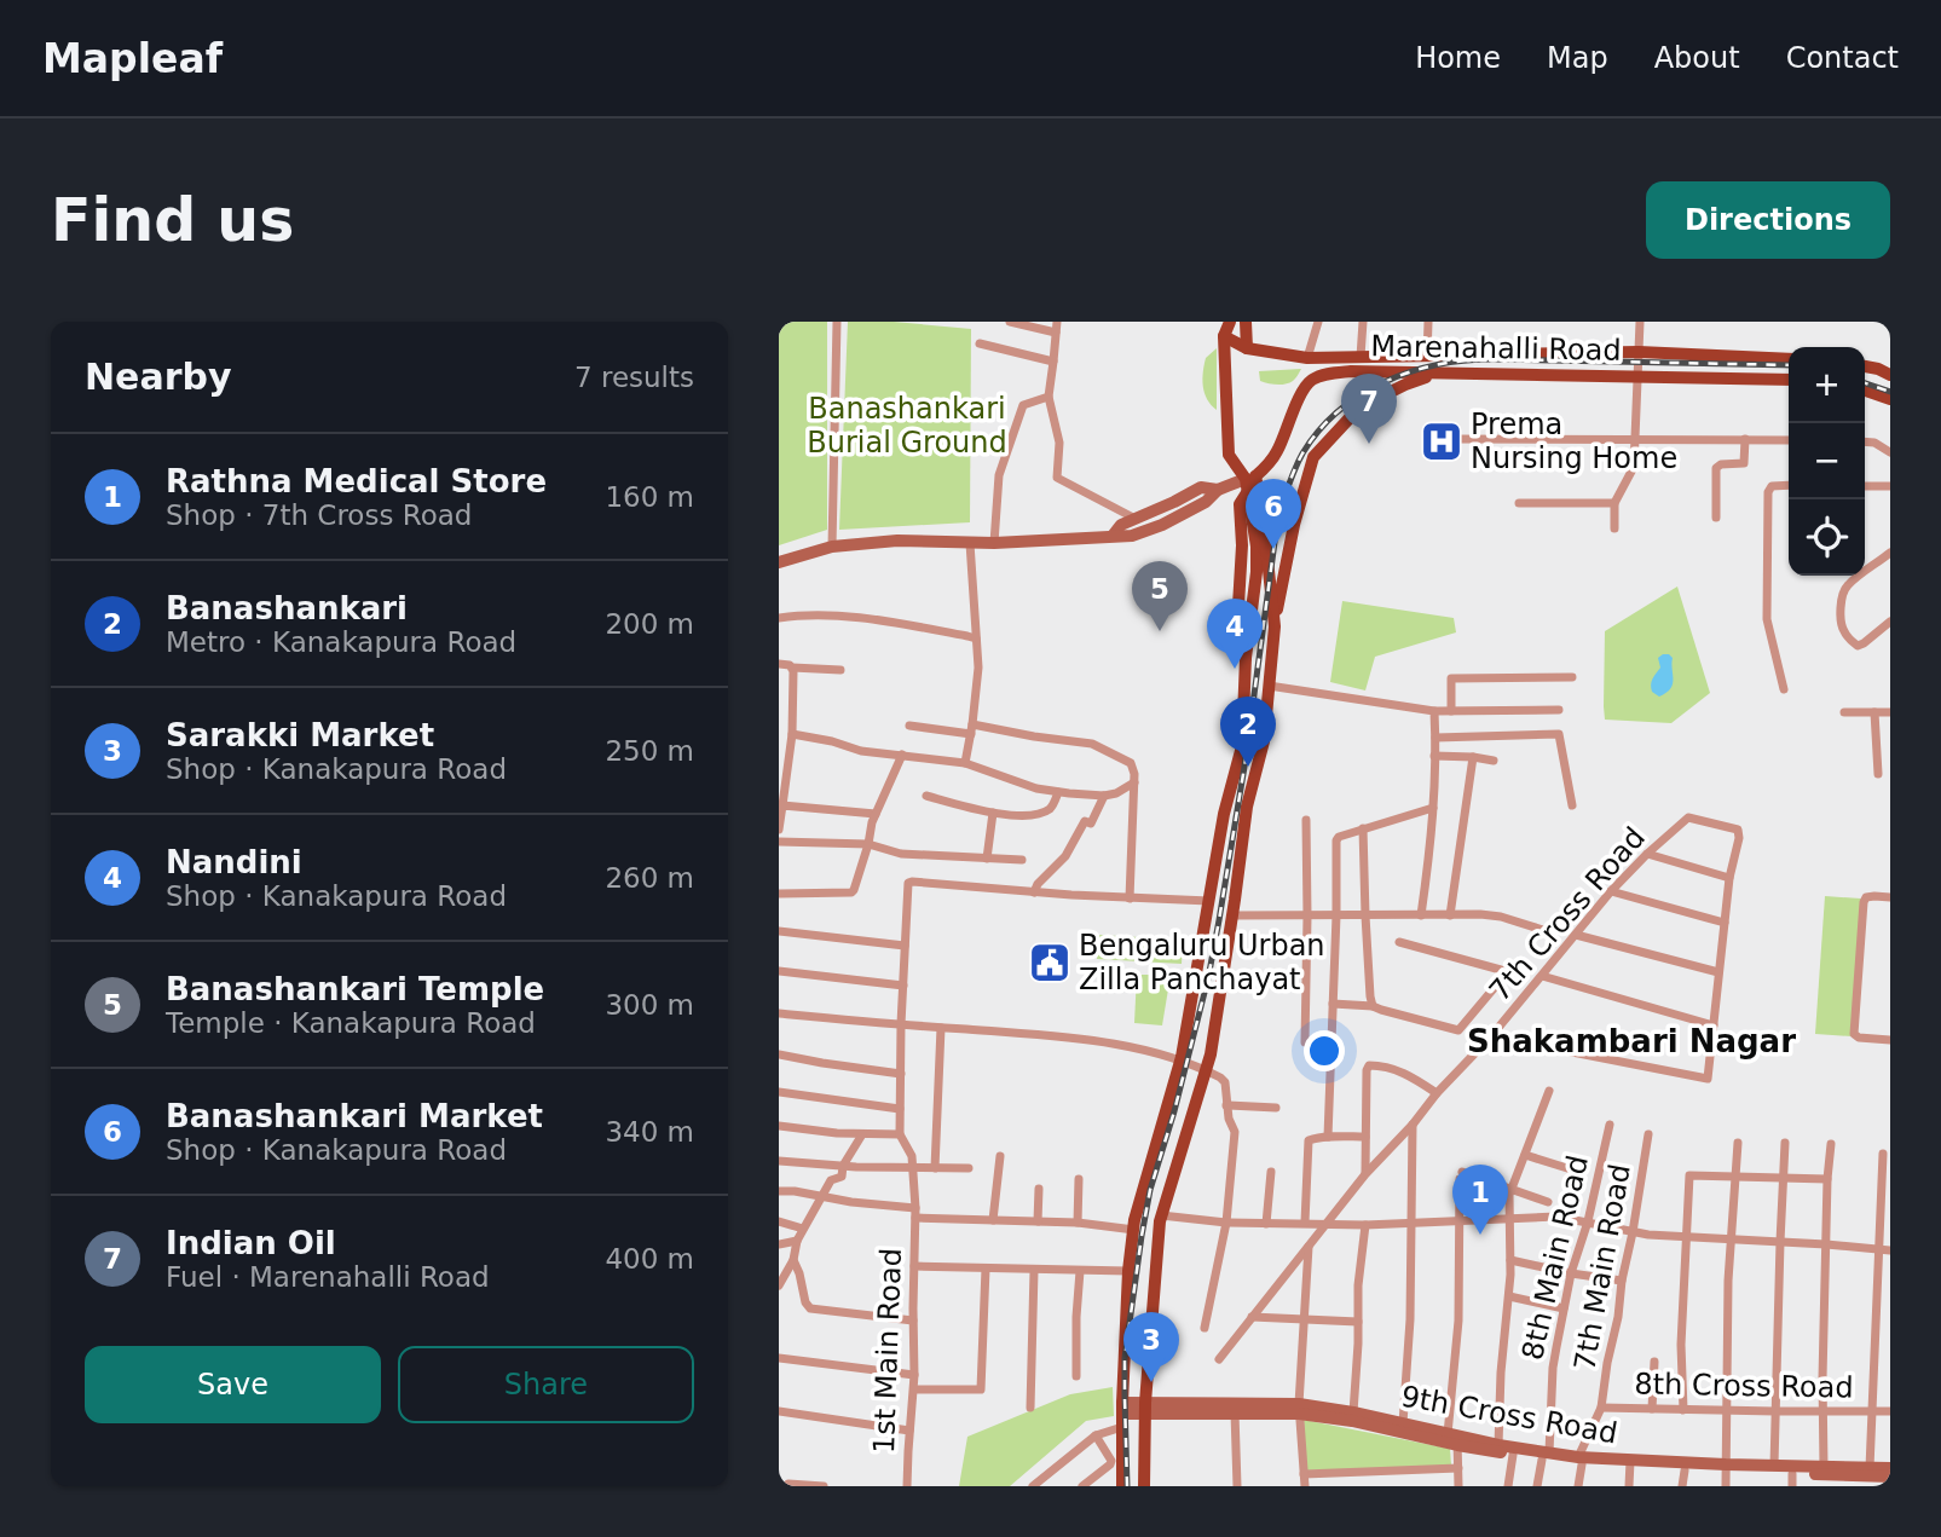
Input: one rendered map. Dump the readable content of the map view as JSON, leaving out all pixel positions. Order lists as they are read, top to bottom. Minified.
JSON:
{"streets":{"main road":["Marenahalli Road","9th Cross Road"],"street":["7th Cross Road","8th Main Road","7th Main Road","1st Main Road","8th Cross Road"]},"crossings":[["8th Main Road","9th Cross Road"],["7th Main Road","8th Cross Road"],["8th Cross Road","9th Cross Road"]],"districts":["Shakambari Nagar"],"parks":["Banashankari Burial Ground"],"places":{"hospital":["Prema Nursing Home"],"public building":["Bengaluru Urban Zilla Panchayat"]},"page":{"header":"Mapleaf","nav":["Home","Map","About","Contact"],"buttons":["Directions",["Save","Share"]],"title":"Find us","heading":["Nearby","7 results"],"map_buttons":["+","−"],"pins":["7","6","5","4","2","1","3"],"list":[{"mark":"1","name":"Rathna Medical Store","note":"Shop · 7th Cross Road","value":"160 m"},{"mark":"2","name":"Banashankari","note":"Metro · Kanakapura Road","value":"200 m"},{"mark":"3","name":"Sarakki Market","note":"Shop · Kanakapura Road","value":"250 m"},{"mark":"4","name":"Nandini","note":"Shop · Kanakapura Road","value":"260 m"},{"mark":"5","name":"Banashankari Temple","note":"Temple · Kanakapura Road","value":"300 m"},{"mark":"6","name":"Banashankari Market","note":"Shop · Kanakapura Road","value":"340 m"},{"mark":"7","name":"Indian Oil","note":"Fuel · Marenahalli Road","value":"400 m"}]}}
